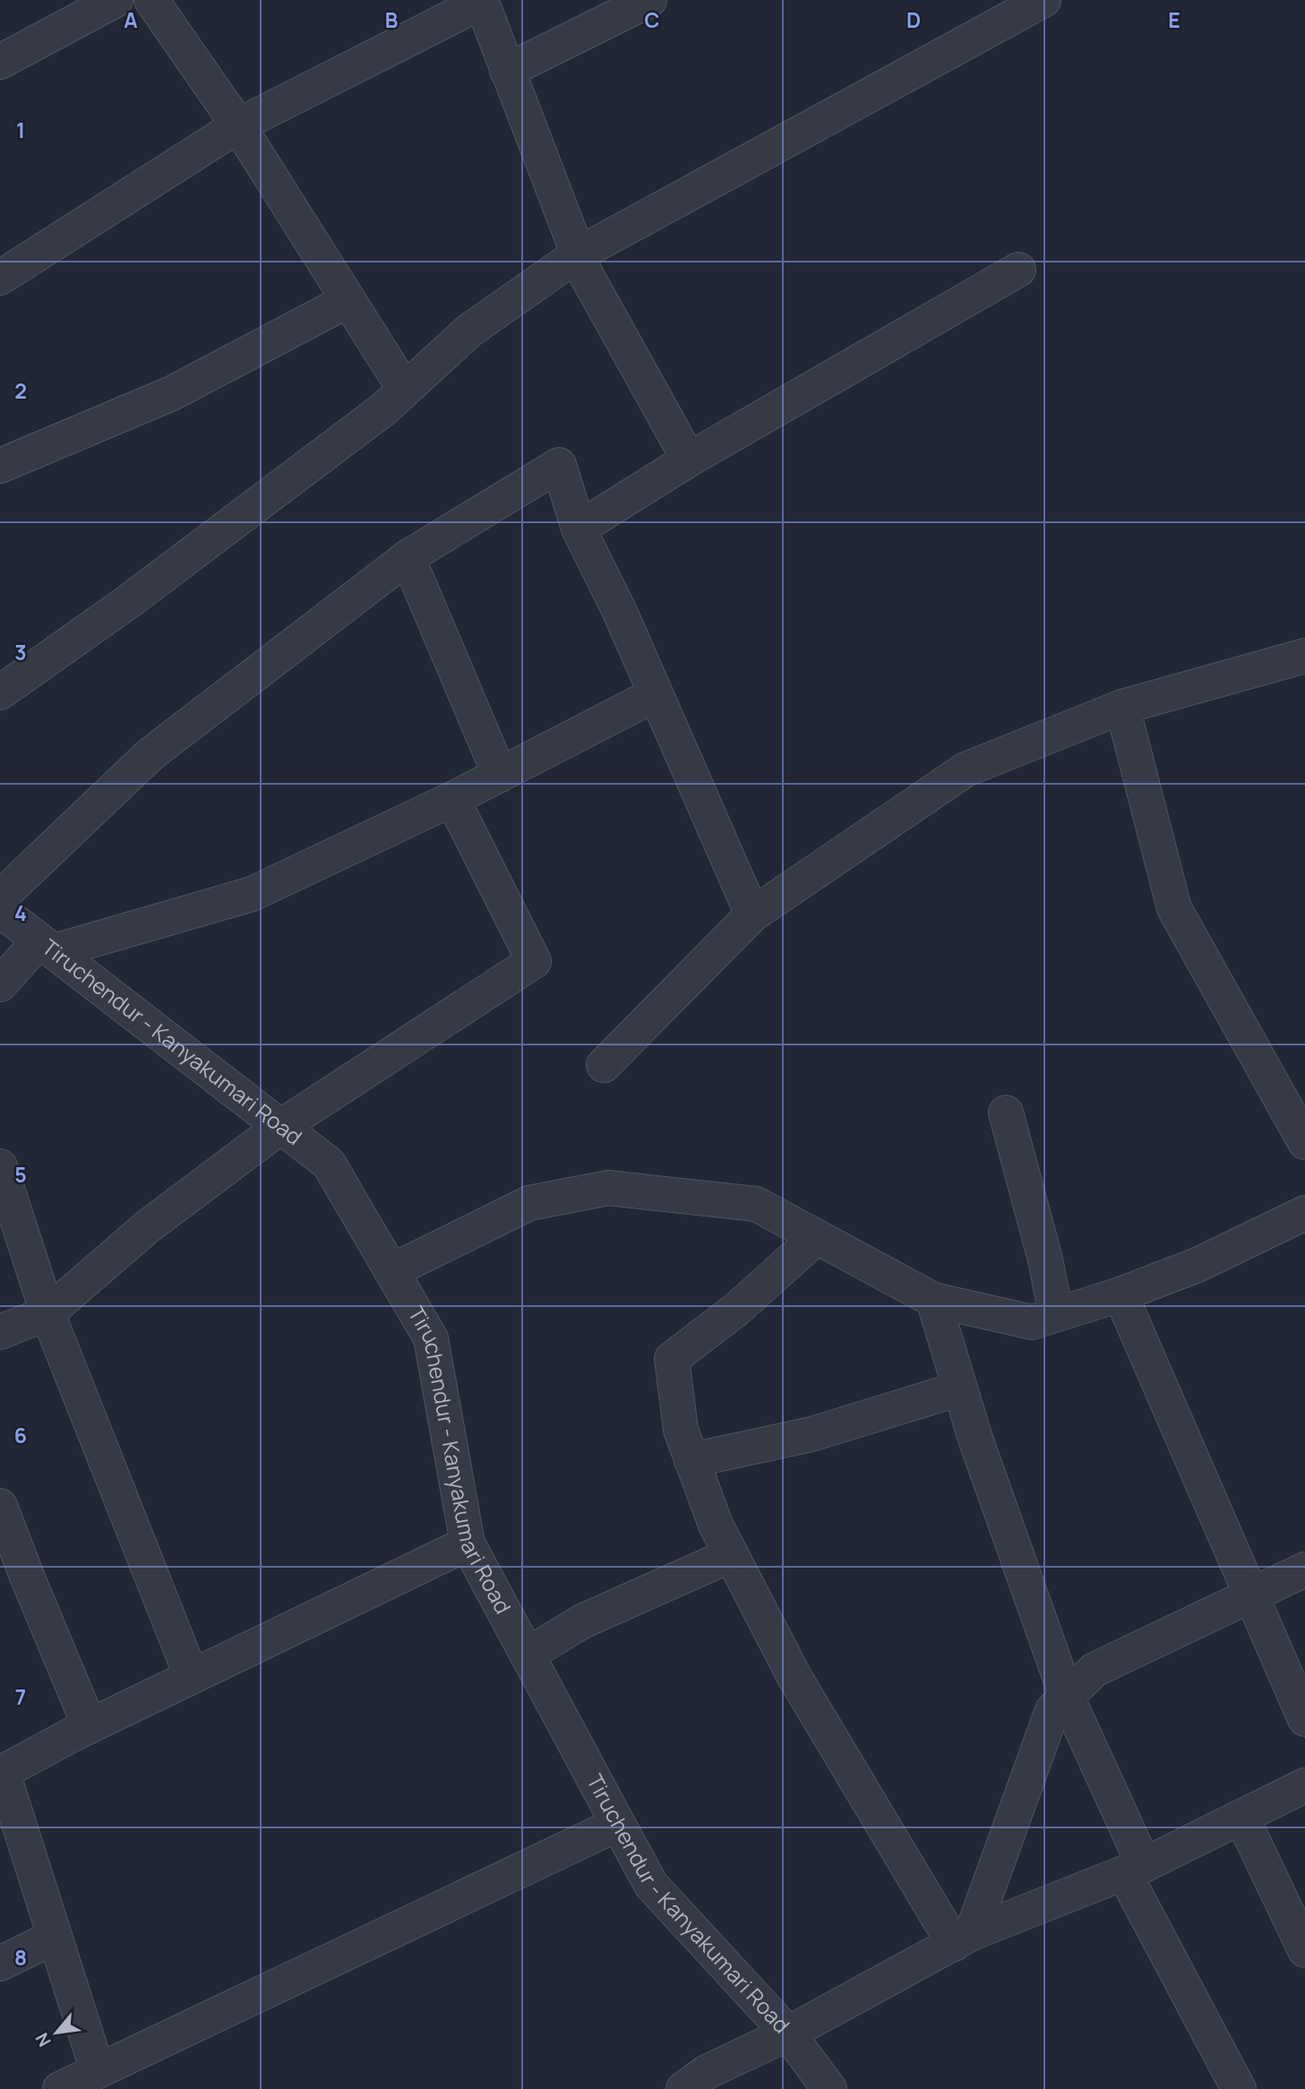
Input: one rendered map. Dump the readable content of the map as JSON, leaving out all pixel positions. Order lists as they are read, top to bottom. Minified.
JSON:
{"streets":{"street":["Tiruchendur - Kanyakumari Road"]},"north":"bottom left","grid":{"columns":["A","B","C","D","E"],"rows":["1","2","3","4","5","6","7","8"]}}
